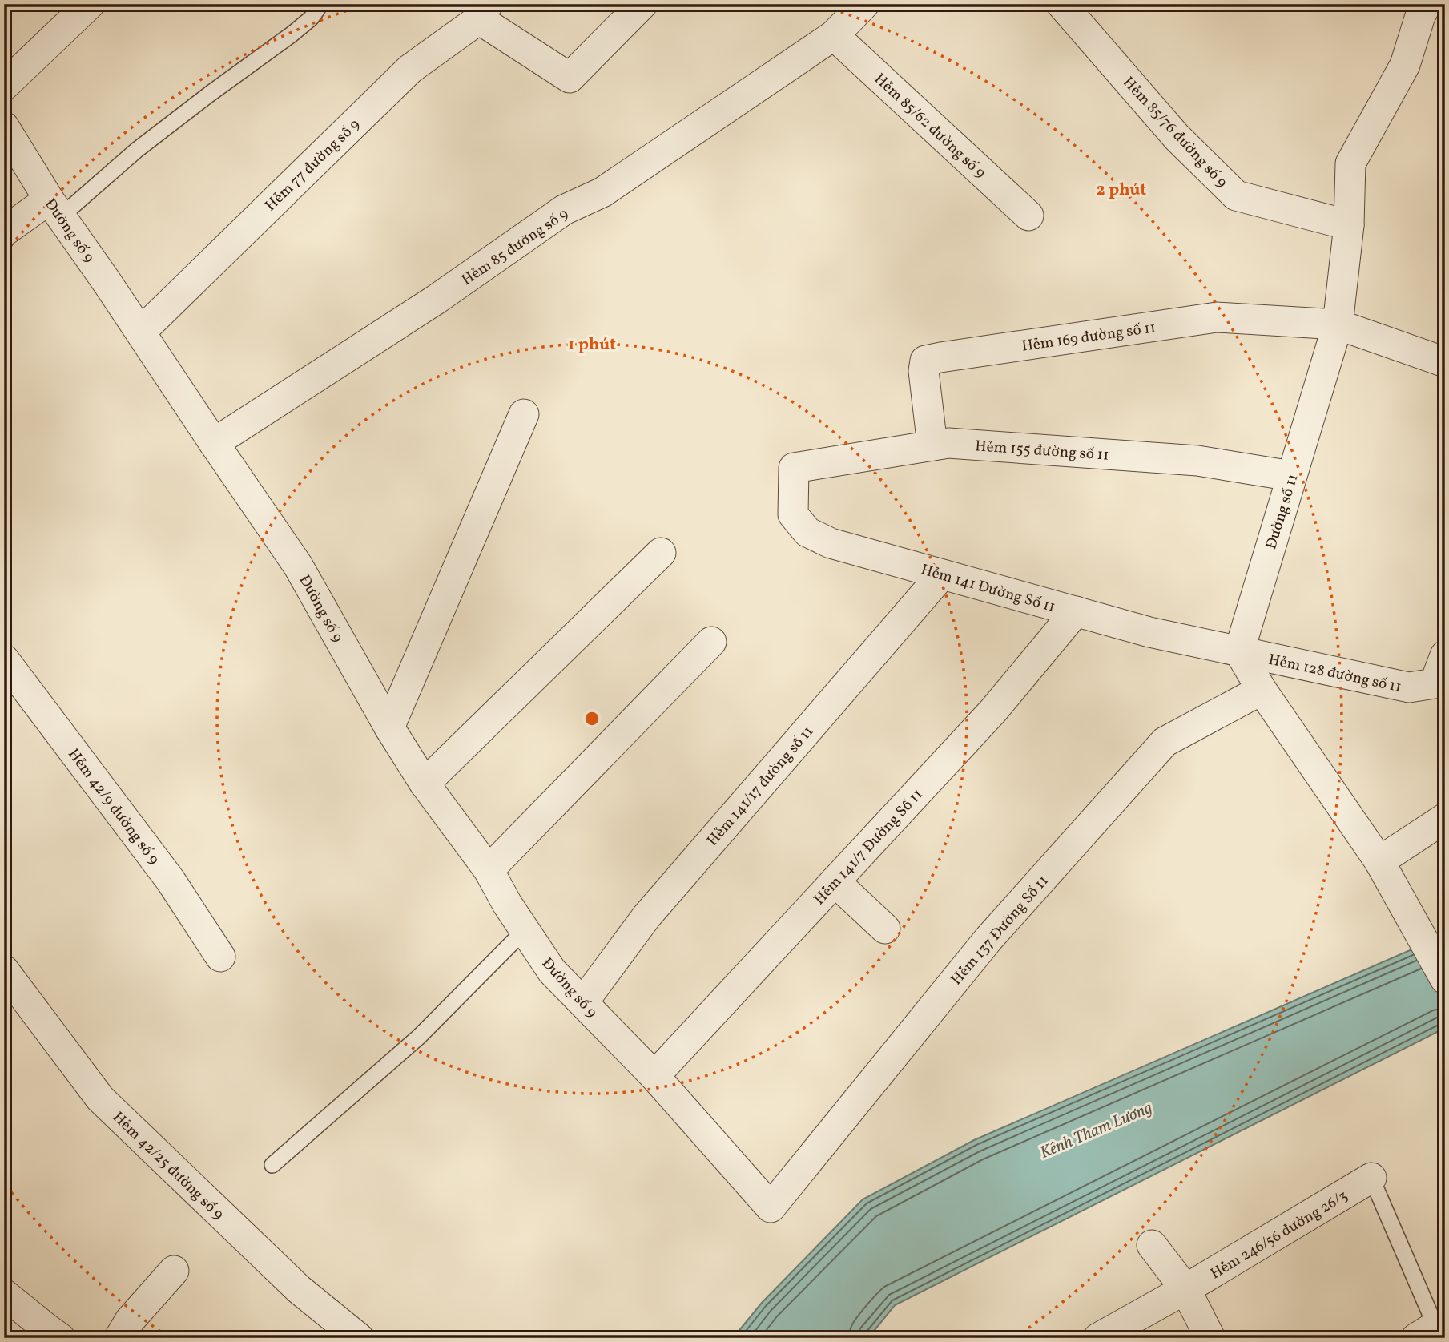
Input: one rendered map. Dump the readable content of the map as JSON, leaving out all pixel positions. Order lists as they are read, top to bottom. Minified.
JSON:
{"streets":{"street":["Hẻm 85/62 đường số 9","Hẻm 85/76 đường số 9","Hẻm 77 đường số 9","Đường số 9","Hẻm 85 đường số 9","Hẻm 169 đường số 11","Hẻm 155 đường số 11","Đường số 11","Hẻm 141 Đường Số 11","Hẻm 128 đường số 11","Hẻm 141/17 đường số 11","Hẻm 42/9 đường số 9","Hẻm 141/7 Đường Số 11","Hẻm 137 Đường Số 11","Hẻm 42/25 đường số 9","Hẻm 246/56 đường 26/3"]},"crossings":[["Hẻm 85/62 đường số 9","Hẻm 85 đường số 9"],["Hẻm 85/76 đường số 9","Đường số 11"],["Hẻm 77 đường số 9","Đường số 9"],["Đường số 9","Hẻm 85 đường số 9"],["Đường số 9","Hẻm 141/17 đường số 11"],["Đường số 9","Hẻm 141/7 Đường Số 11"],["Đường số 9","Hẻm 137 Đường Số 11"],["Hẻm 169 đường số 11","Hẻm 155 đường số 11"],["Hẻm 169 đường số 11","Đường số 11"],["Hẻm 155 đường số 11","Đường số 11"],["Hẻm 155 đường số 11","Hẻm 141 Đường Số 11"],["Đường số 11","Hẻm 141 Đường Số 11"],["Đường số 11","Hẻm 128 đường số 11"],["Hẻm 141 Đường Số 11","Hẻm 128 đường số 11"],["Hẻm 141 Đường Số 11","Hẻm 141/17 đường số 11"],["Hẻm 141 Đường Số 11","Hẻm 141/7 Đường Số 11"]],"water":["Kênh Tham Lương"],"rings":["2 phút","1 phút"]}
